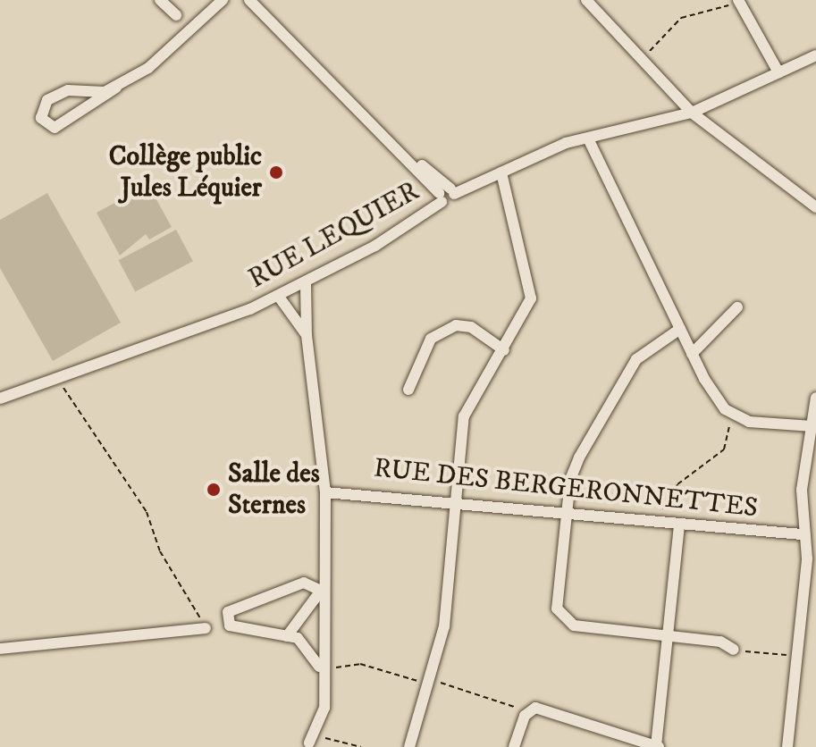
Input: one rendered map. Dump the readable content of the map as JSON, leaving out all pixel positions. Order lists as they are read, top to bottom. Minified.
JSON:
{"streets":{"street":["RUE LEQUIER","RUE DES BERGERONNETTES"]},"places":["Collège public Jules Léquier","Salle des Sternes"]}
